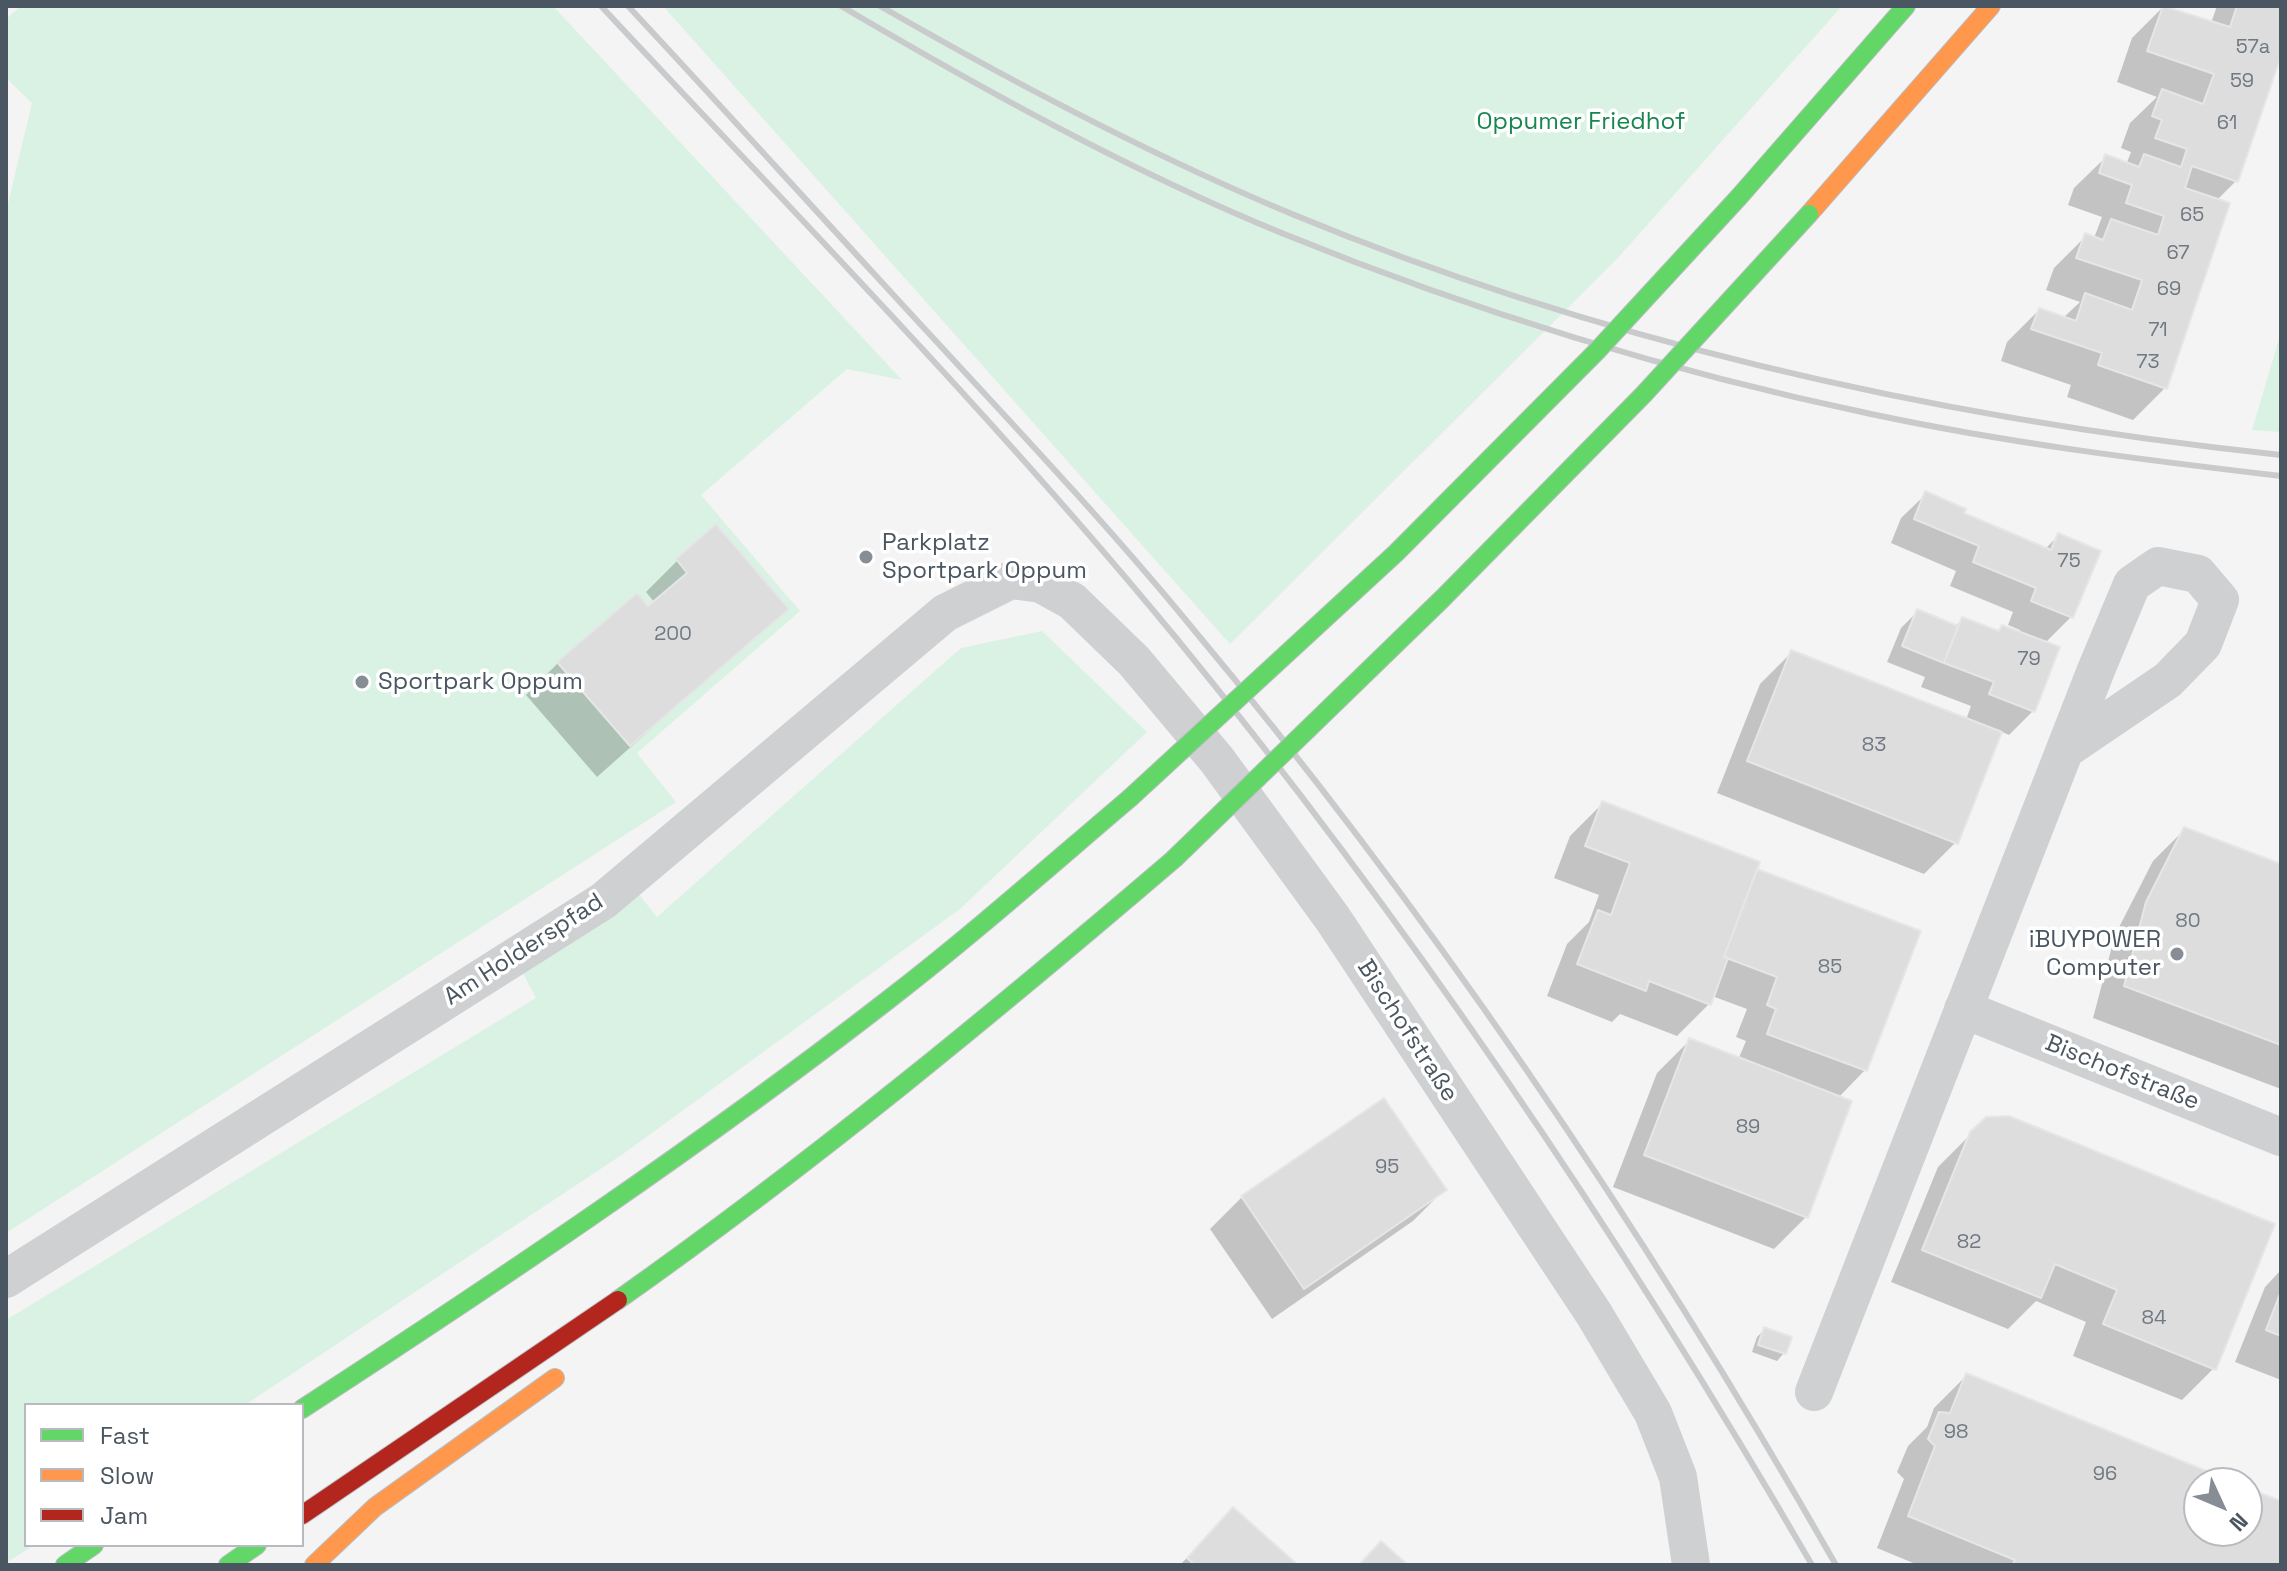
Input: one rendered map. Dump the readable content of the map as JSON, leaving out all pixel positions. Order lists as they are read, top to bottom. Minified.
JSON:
{"streets":{"street":["Am Holderspfad","Bischofstraße"]},"crossings":[["Am Holderspfad","Bischofstraße"]],"parks":["Oppumer Friedhof"],"places":["Parkplatz Sportpark Oppum","Sportpark Oppum","iBUYPOWER Computer"],"house_numbers":["57a","59","61","65","67","69","71","73","75","200","79","83","80","85","89","95","82","84","98","96"],"legend":["Fast","Slow","Jam"],"north":"bottom right"}
